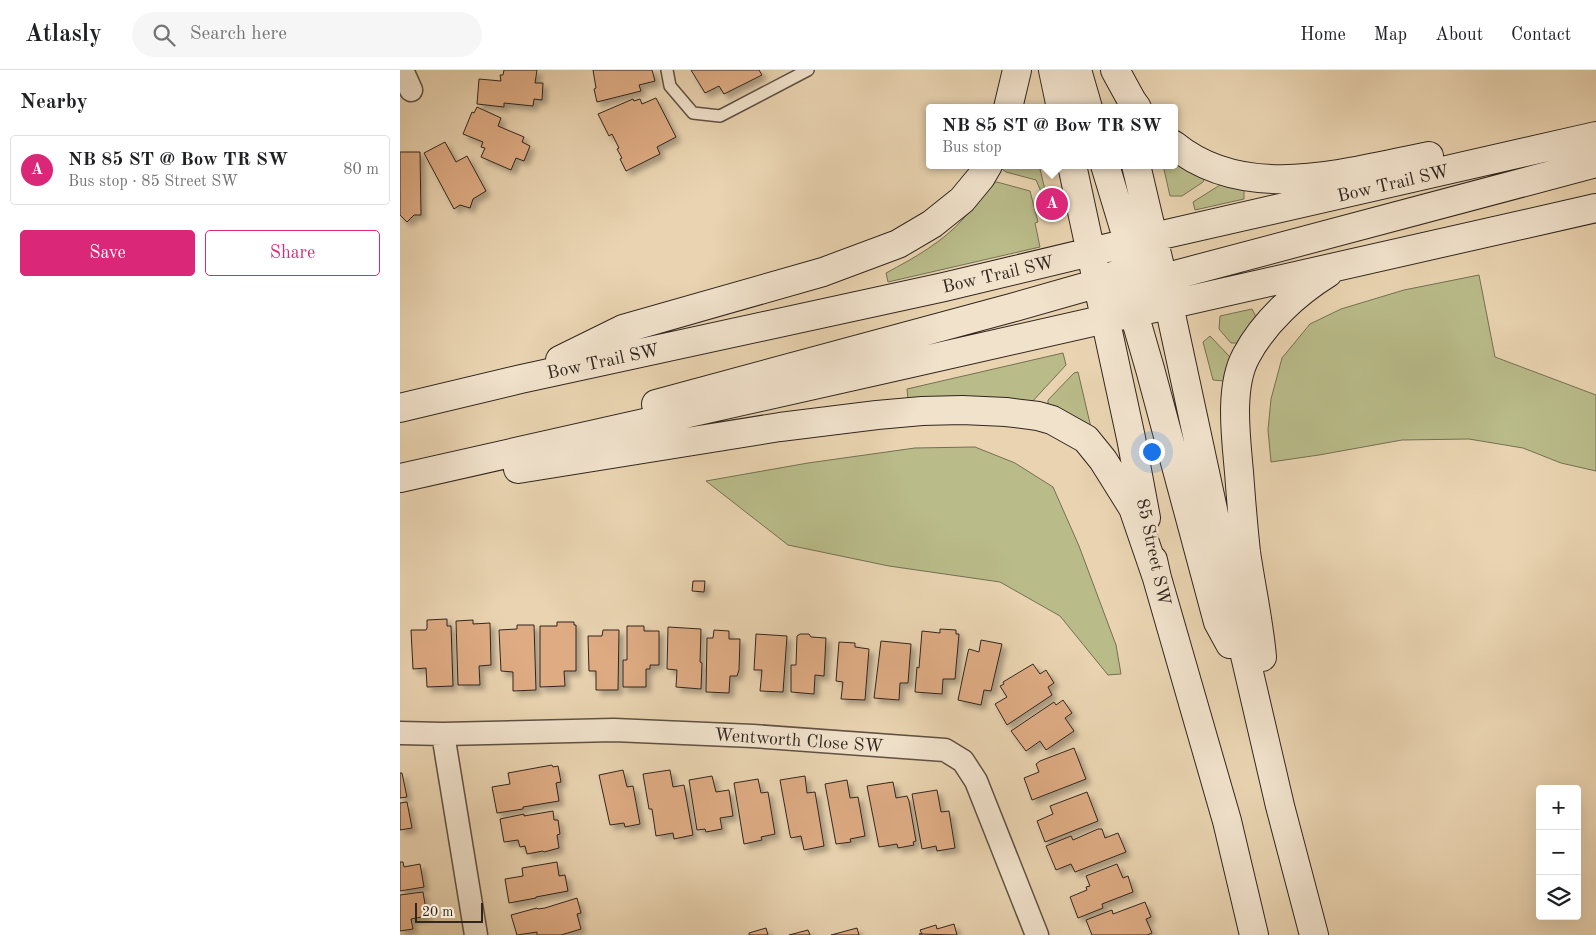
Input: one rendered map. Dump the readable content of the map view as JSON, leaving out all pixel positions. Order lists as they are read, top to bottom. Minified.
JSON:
{"streets":{"main road":["Bow Trail SW","85 Street SW"],"street":["Wentworth Close SW"]},"crossings":[["Bow Trail SW","85 Street SW"]],"scale_bar":"20 m","page":{"header":"Atlasly","search":"Search here","nav":["Home","Map","About","Contact"],"heading":"Nearby","popup":["NB 85 ST @ Bow TR SW","Bus stop"],"list":[{"mark":"A","name":"NB 85 ST @ Bow TR SW","note":"Bus stop · 85 Street SW","value":"80 m"}],"pins":"A","buttons":["Save","Share"],"map_buttons":["+","−"],"scale":"20 m"}}
